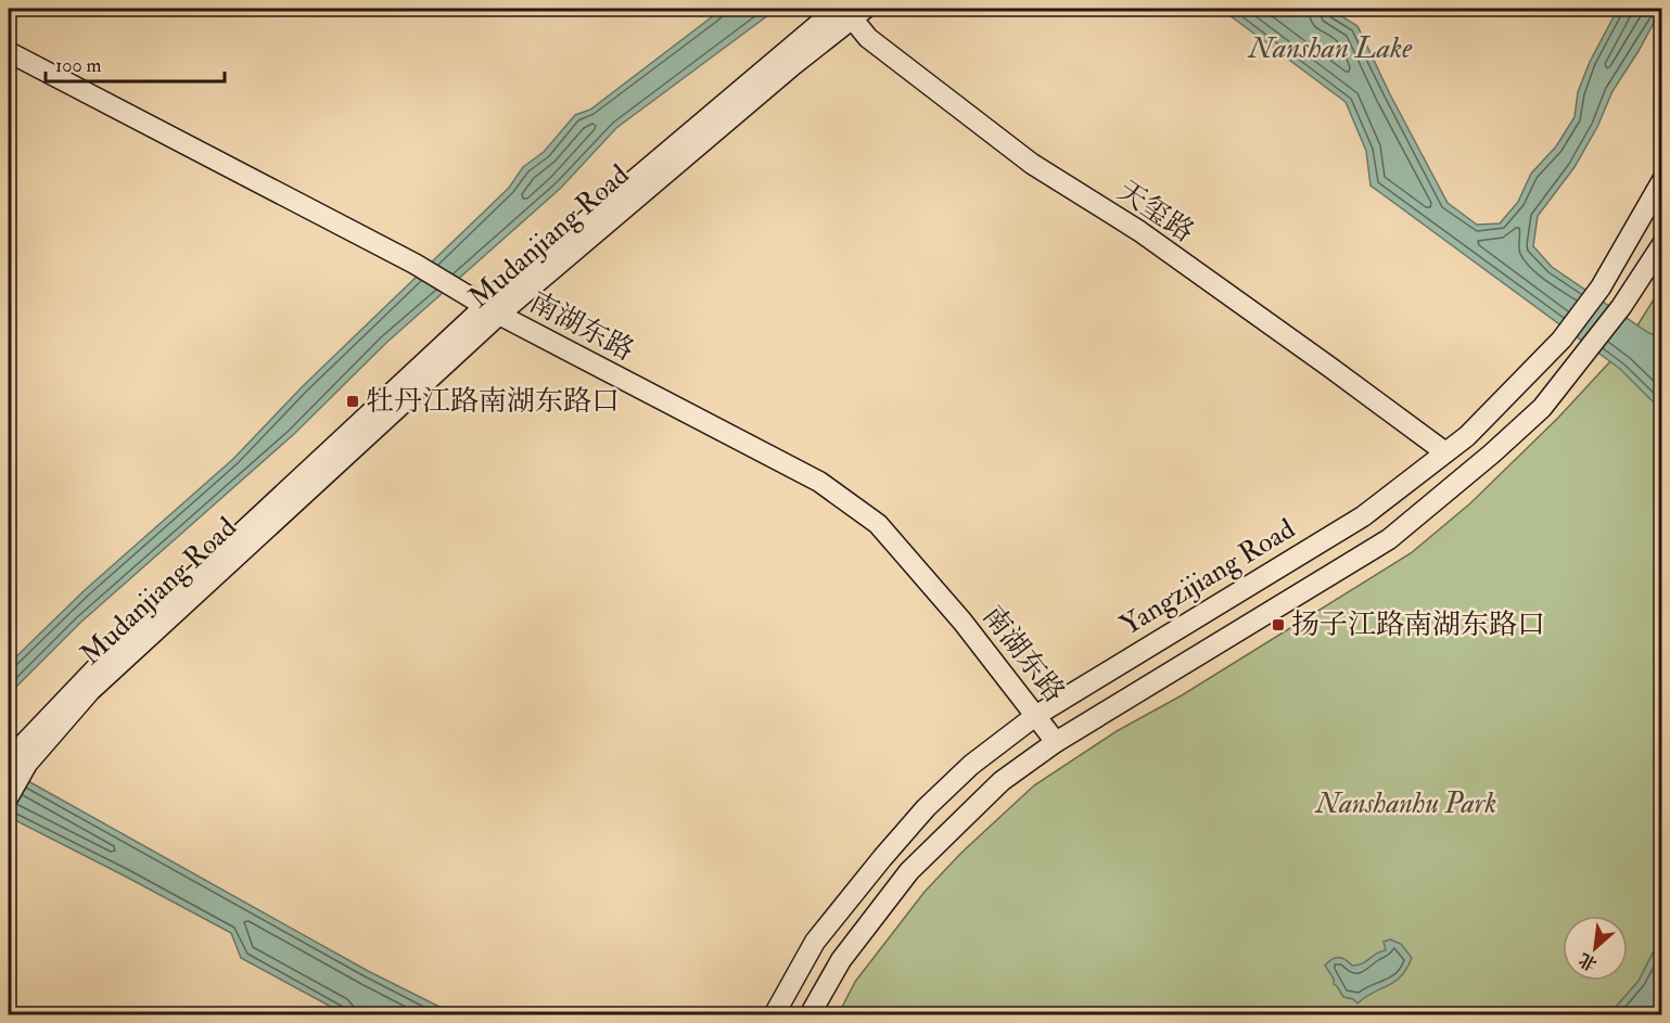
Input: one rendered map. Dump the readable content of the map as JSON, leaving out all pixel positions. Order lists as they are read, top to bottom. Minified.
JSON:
{"streets":{"street":["天玺路","Mudanjiang Road","南湖东路","Yangzijiang Road"]},"crossings":[["天玺路","Mudanjiang Road"],["天玺路","Yangzijiang Road"],["Mudanjiang Road","南湖东路"],["南湖东路","Yangzijiang Road"]],"water":["Nanshan Lake"],"parks":["Nanshanhu Park"],"places":{"transit":["牡丹江路南湖东路口","扬子江路南湖东路口"]},"scale_bar":"100 m","north":"bottom left"}
